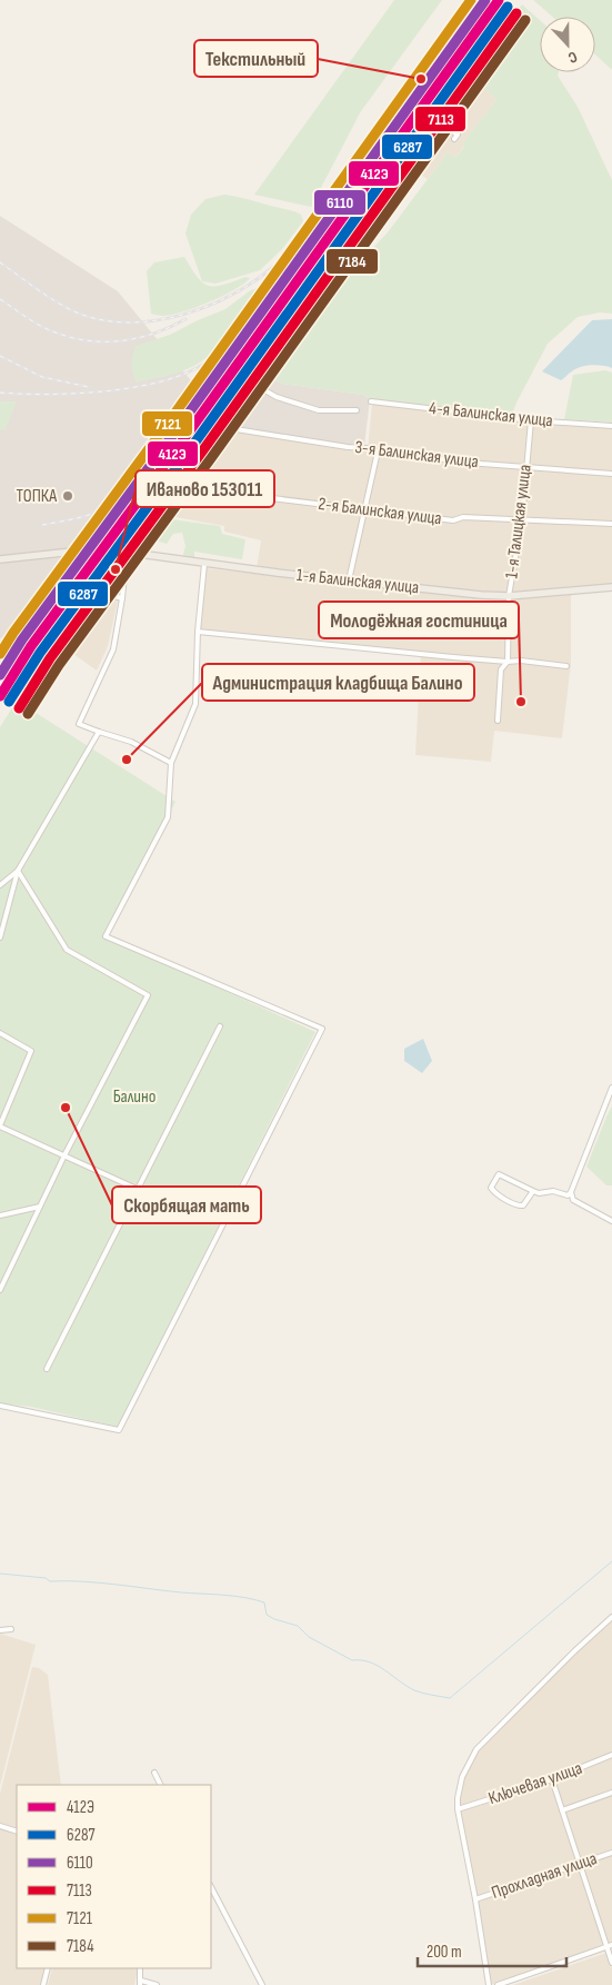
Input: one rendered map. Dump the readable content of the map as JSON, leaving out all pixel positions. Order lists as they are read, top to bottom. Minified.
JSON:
{"streets":{"main road":["1-я Балинская улица"],"street":["4-я Балинская улица","3-я Балинская улица","2-я Балинская улица","1-я Талицкая улица","Ключевая улица","Прохладная улица"]},"crossings":[["4-я Балинская улица","1-я Талицкая улица"],["3-я Балинская улица","1-я Талицкая улица"],["2-я Балинская улица","1-я Талицкая улица"],["1-я Талицкая улица","1-я Балинская улица"]],"parks":["Балино"],"places":["Текстильный","ТОПКА","Иваново 153011","Молодёжная гостиница","Администрация кладбища Балино","Скорбящая мать"],"lines":["transit line 412Э","transit line 6110","transit line 7121","transit line 6287","transit line 7113","transit line 7184"],"legend":["412Э","6287","6110","7113","7121","7184"],"scale_bar":"200 m","north":"bottom"}
